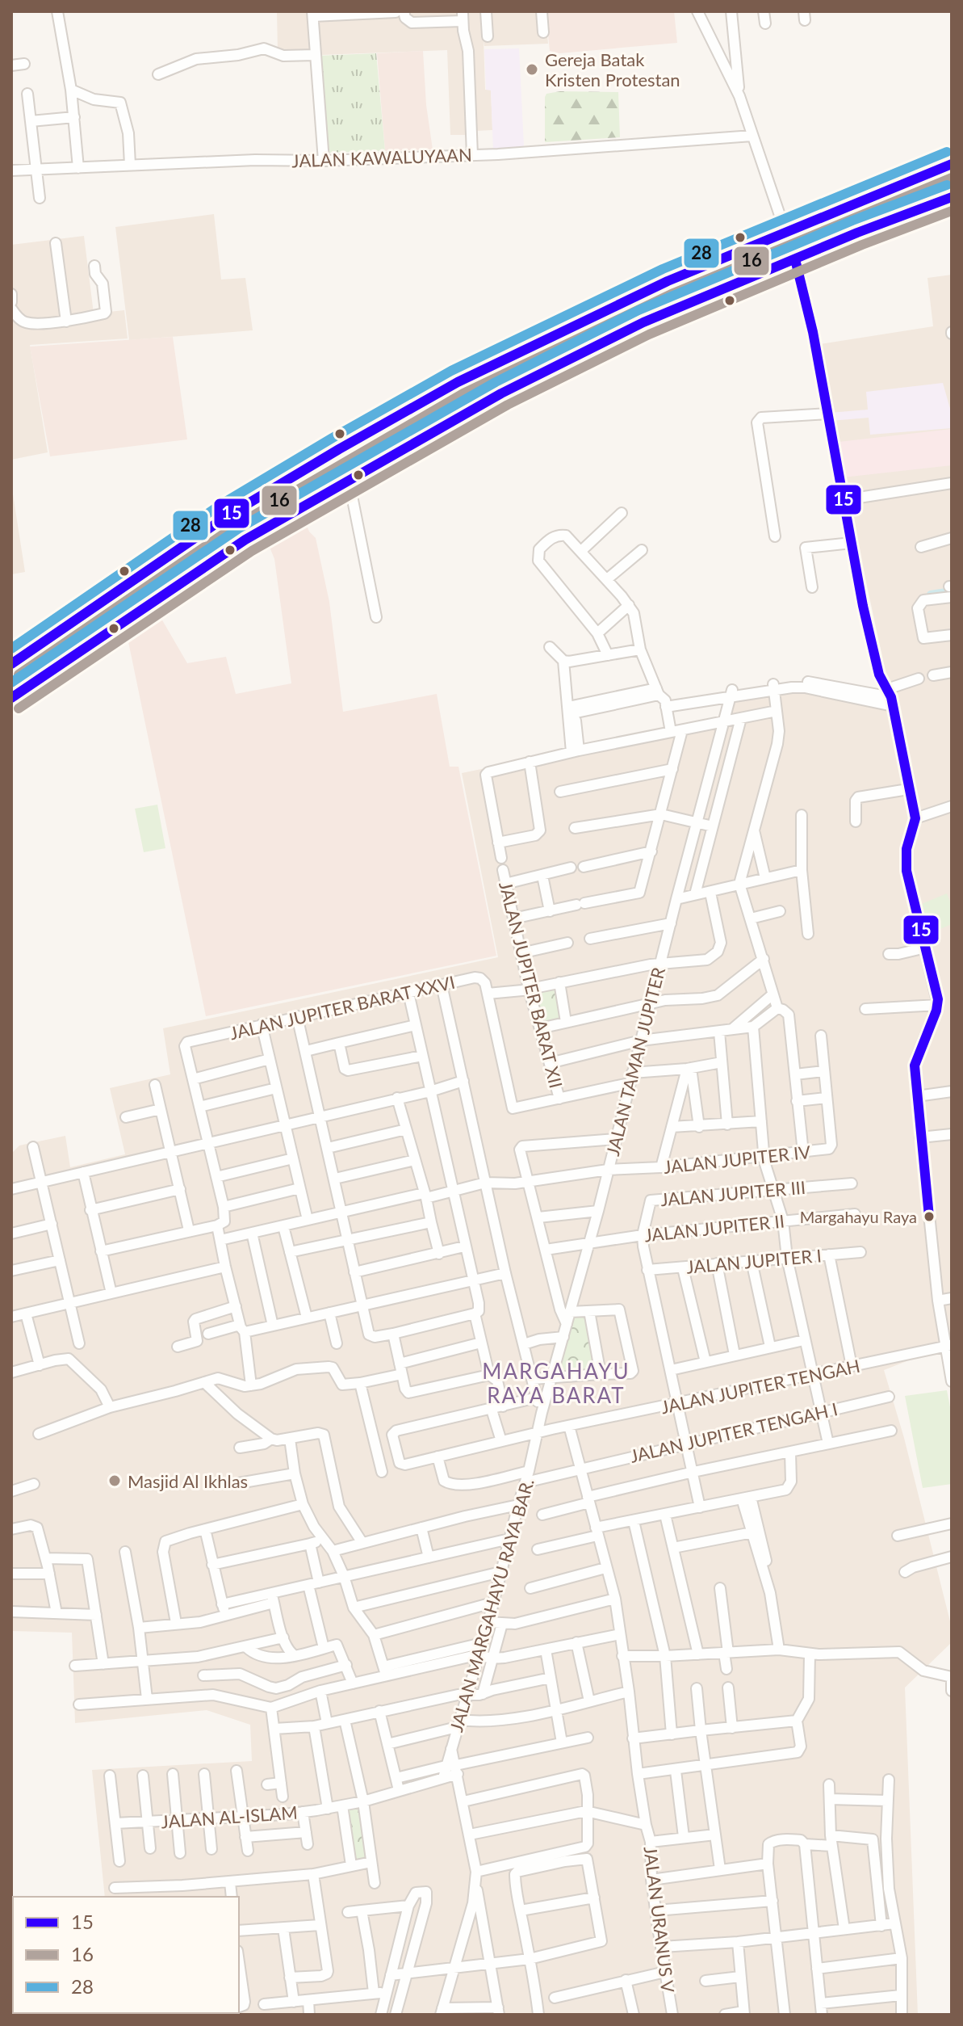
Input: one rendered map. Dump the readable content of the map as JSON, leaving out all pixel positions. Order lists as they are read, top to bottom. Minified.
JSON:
{"streets":{"street":["JALAN KAWALUYAAN","JALAN JUPITER BARAT XII","JALAN JUPITER BARAT XXVI","JALAN TAMAN JUPITER","JALAN JUPITER IV","JALAN JUPITER III","JALAN JUPITER II","JALAN JUPITER I","JALAN JUPITER TENGAH","JALAN JUPITER TENGAH I","JALAN MARGAHAYU RAYA BAR.","JALAN AL-ISLAM","JALAN URANUS V"]},"crossings":[["JALAN TAMAN JUPITER","JALAN JUPITER IV"],["JALAN TAMAN JUPITER","JALAN JUPITER II"],["JALAN TAMAN JUPITER","JALAN JUPITER TENGAH"],["JALAN TAMAN JUPITER","JALAN MARGAHAYU RAYA BAR."],["JALAN JUPITER III","JALAN JUPITER II"],["JALAN JUPITER TENGAH","JALAN MARGAHAYU RAYA BAR."],["JALAN JUPITER TENGAH","JALAN URANUS V"],["JALAN JUPITER TENGAH I","JALAN MARGAHAYU RAYA BAR."],["JALAN JUPITER TENGAH I","JALAN URANUS V"],["JALAN MARGAHAYU RAYA BAR.","JALAN AL-ISLAM"]],"districts":["MARGAHAYU RAYA BARAT"],"places":["Gereja Batak Kristen Protestan","Margahayu Raya","Masjid Al Ikhlas"],"lines":["transit line 28","transit line 15","transit line 16"],"legend":["15","16","28"]}
